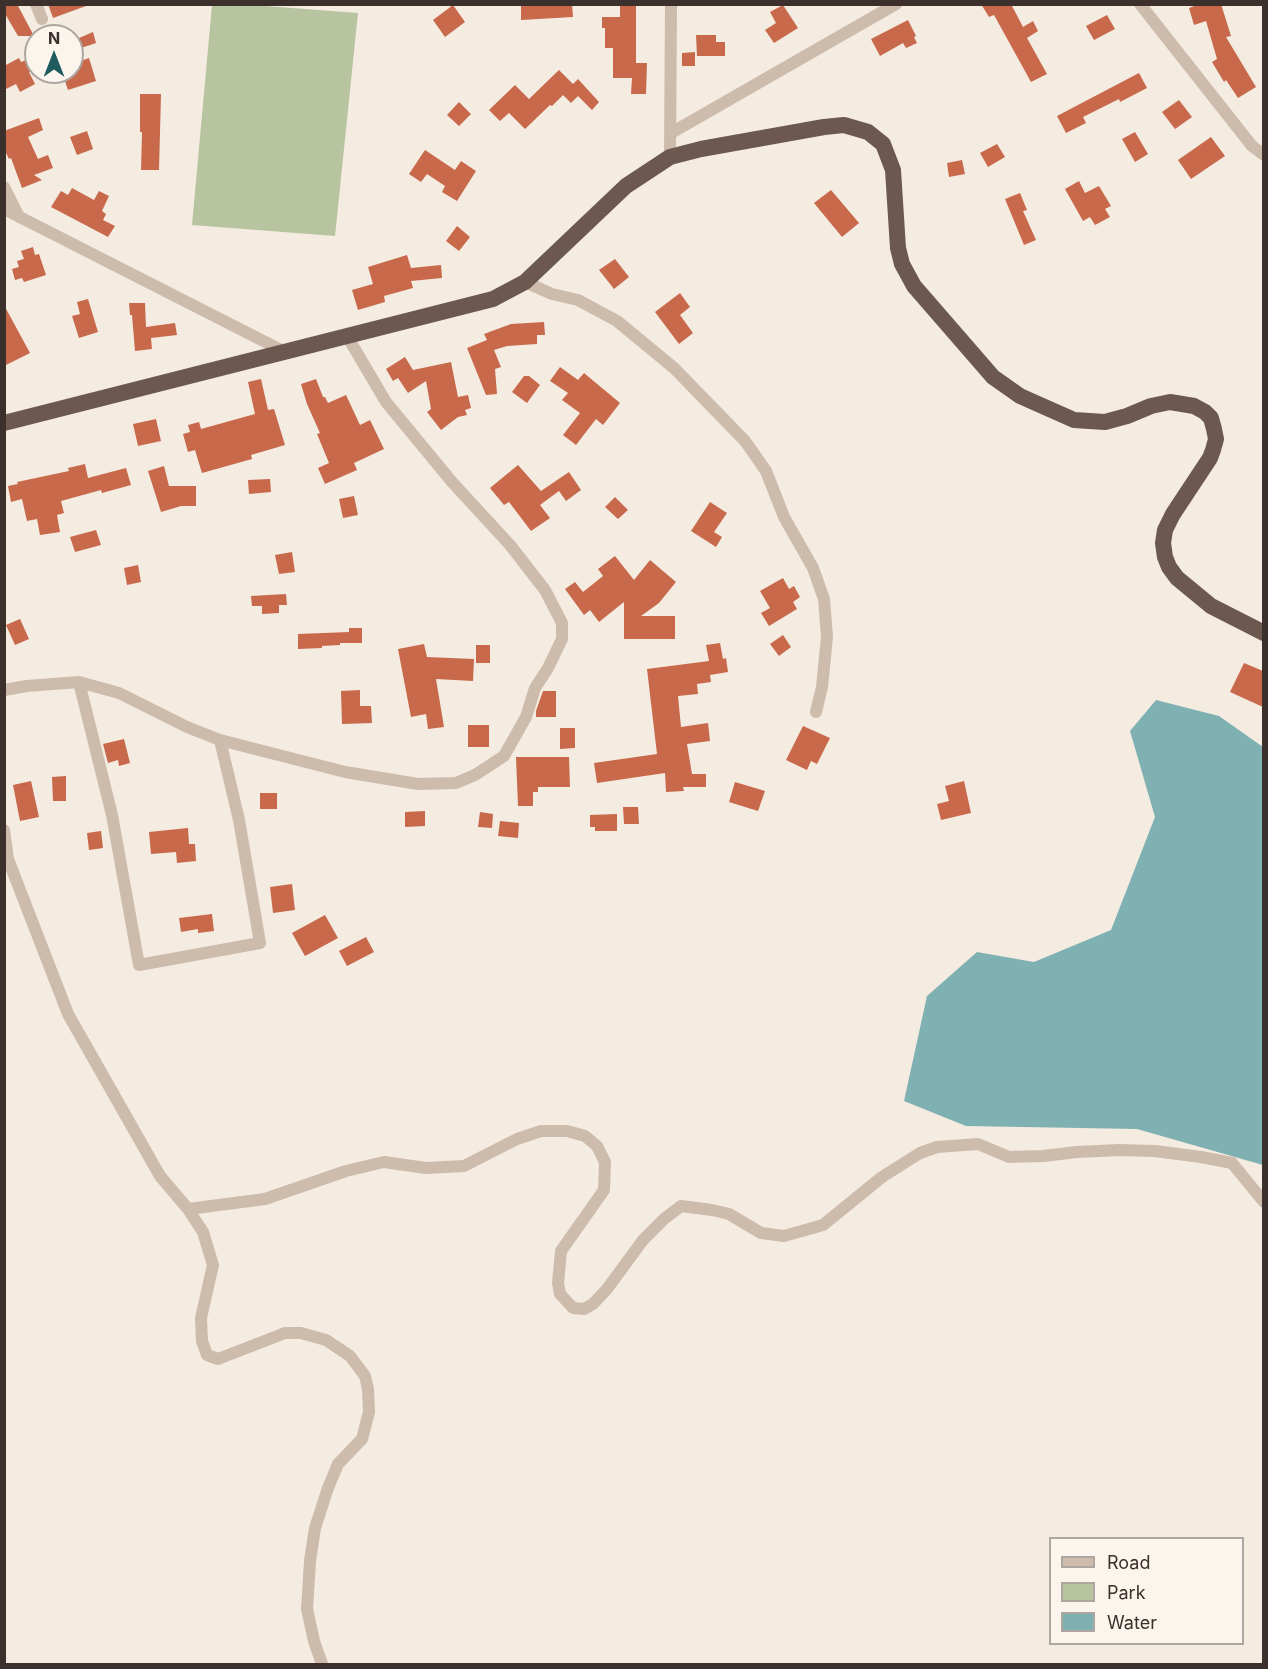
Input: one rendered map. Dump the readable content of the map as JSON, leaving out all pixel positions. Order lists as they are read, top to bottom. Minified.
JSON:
{"legend":["Road","Park","Water"],"north":"top"}
